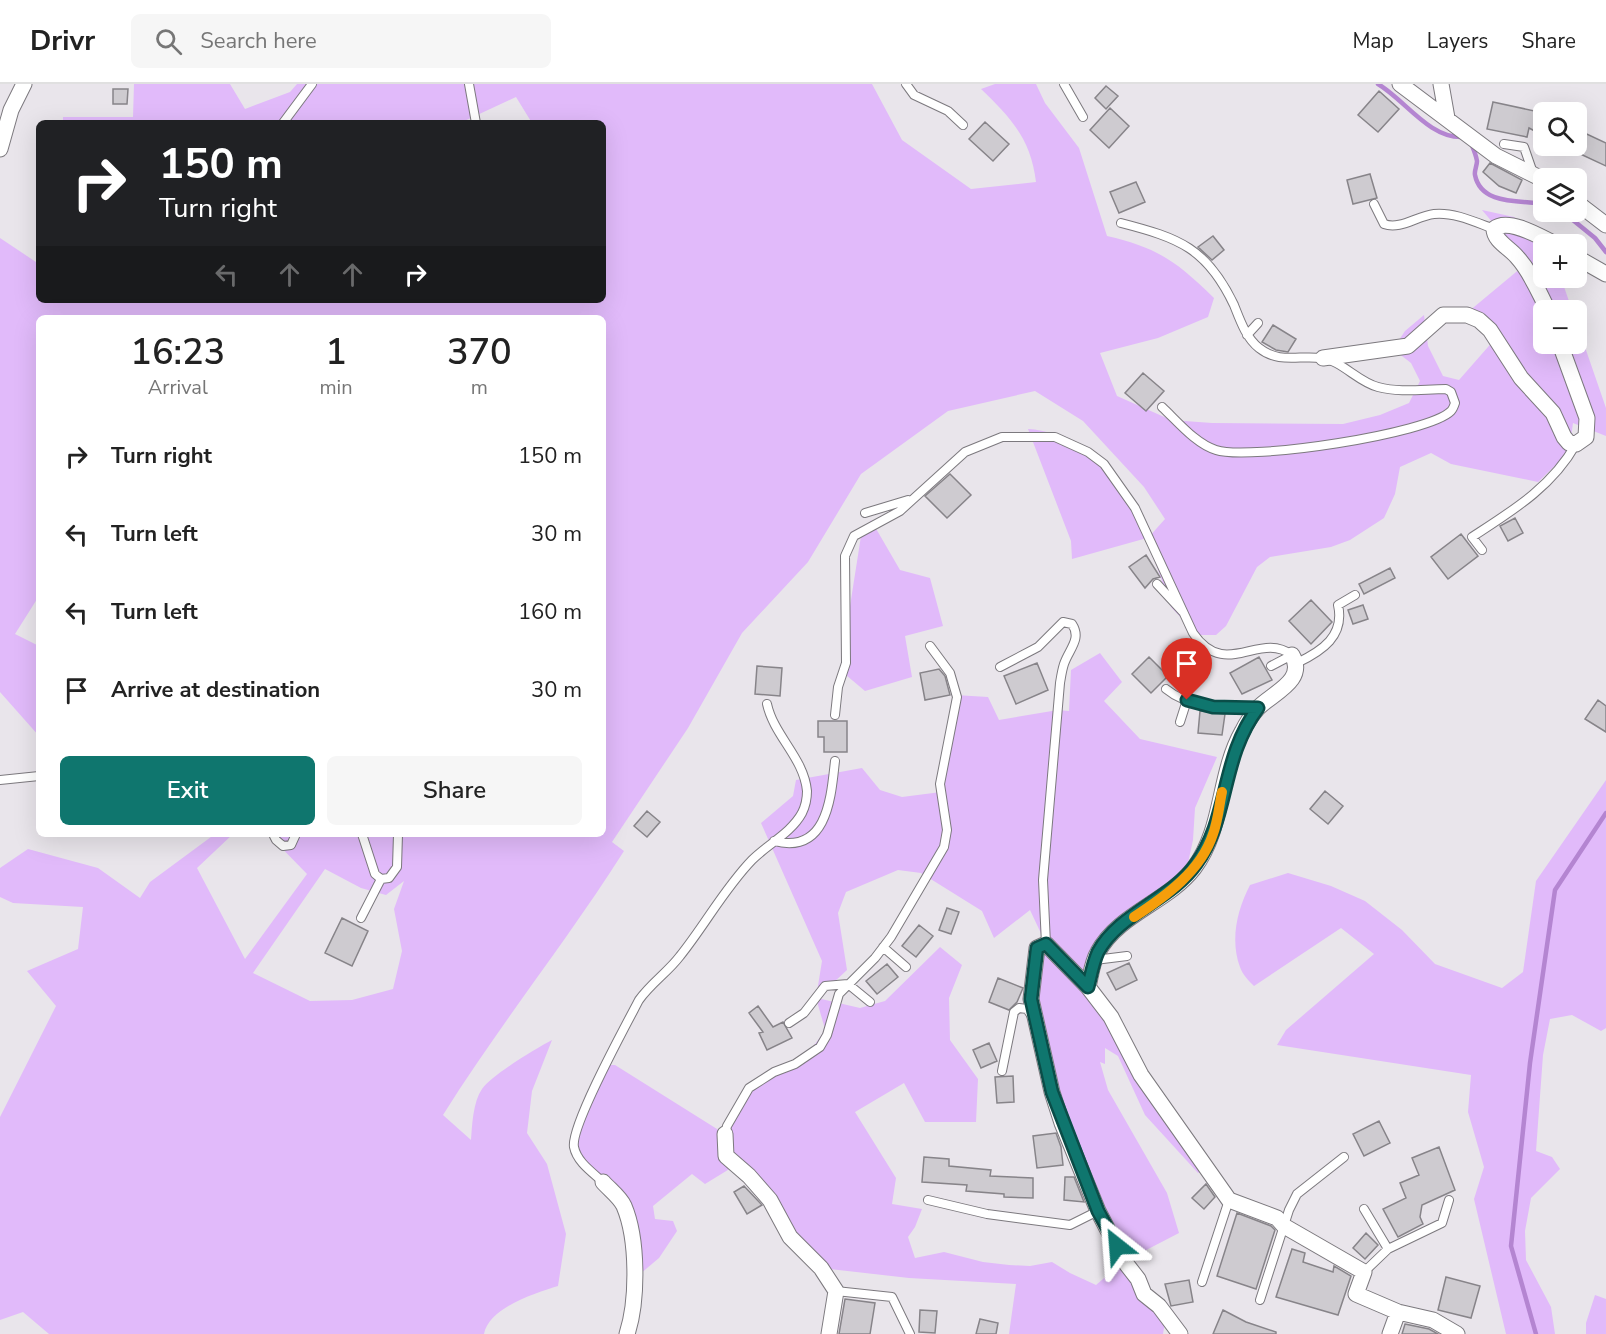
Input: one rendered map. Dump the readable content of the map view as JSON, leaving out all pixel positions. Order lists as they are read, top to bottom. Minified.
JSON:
{"page":{"header":"Drivr","search":"Search here","nav":["Map","Layers","Share"],"map_buttons":["+","−"],"turn":["150 m","Turn right"],"eta":["16:23","Arrival","1","min","370","m"],"list":[{"name":"Turn right","value":"150 m"},{"name":"Turn left","value":"30 m"},{"name":"Turn left","value":"160 m"},{"name":"Arrive at destination","value":"30 m"}],"buttons":["Exit","Share"]}}
